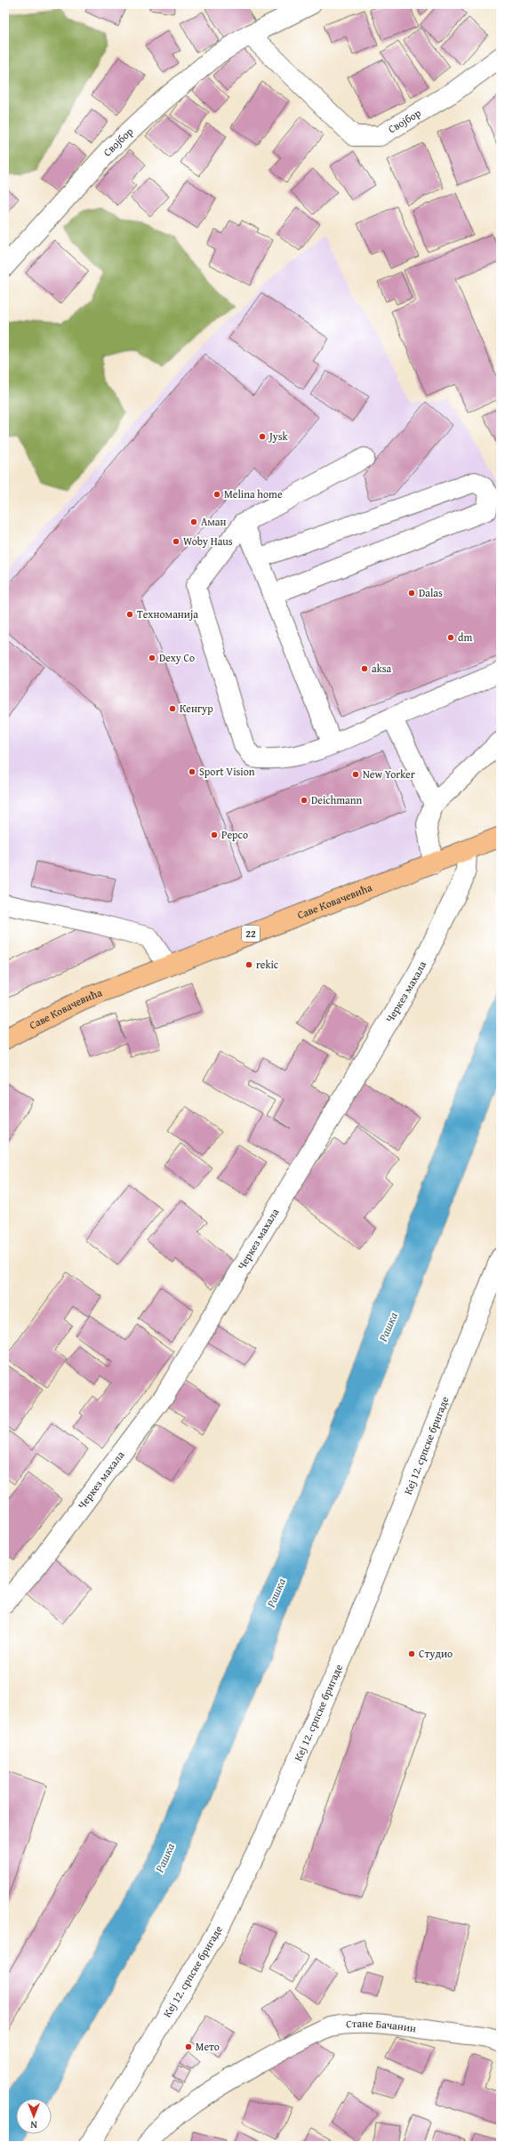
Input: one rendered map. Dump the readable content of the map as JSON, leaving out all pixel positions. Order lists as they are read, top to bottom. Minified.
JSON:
{"streets":{"main road":["Саве Ковачевића","22"],"street":["Својбор","Черкез махала","Кеј 12. српске бригаде","Стане Бачанин"]},"crossings":[["Саве Ковачевића","Черкез махала"]],"water":["Рашка"],"places":["Jysk","Melina home","Аман","Woby Haus","Dalas","Техноманија","dm","Dexy Co","aksa","Кенгур","Sport Vision","New Yorker","Deichmann","Pepco","rekic","Студио","Мето"],"north":"bottom"}
